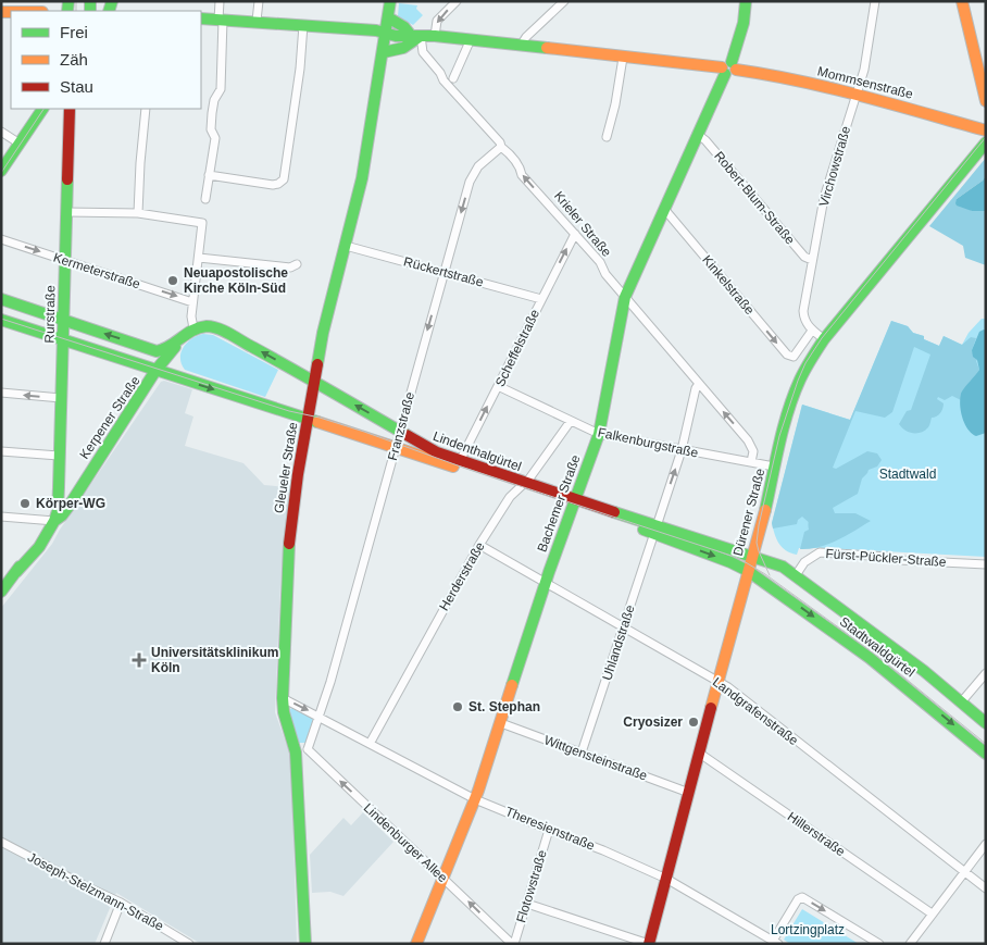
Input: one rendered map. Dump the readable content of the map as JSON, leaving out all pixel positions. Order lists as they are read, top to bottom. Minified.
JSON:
{"streets":{"main road":["Mommsenstraße","Rurstraße","Kerpener Straße","Lindenthalgürtel","Gleueler Straße","Bachemer Straße","Dürener Straße","Stadtwaldgürtel"],"street":["Virchowstraße","Robert-Blum-Straße","Krieler Straße","Kermeterstraße","Rückertstraße","Kinkelstraße","Scheffelstraße","Franzstraße","Falkenburgstraße","Fürst-Pückler-Straße","Herderstraße","Uhlandstraße","Landgrafenstraße","Wittgensteinstraße","Theresienstraße","Hillerstraße","Lindenburger Allee","Flotowstraße","Joseph-Stelzmann-Straße"]},"crossings":[["Mommsenstraße","Virchowstraße"],["Mommsenstraße","Krieler Straße"],["Mommsenstraße","Gleueler Straße"],["Mommsenstraße","Bachemer Straße"],["Virchowstraße","Robert-Blum-Straße"],["Virchowstraße","Kinkelstraße"],["Robert-Blum-Straße","Bachemer Straße"],["Krieler Straße","Scheffelstraße"],["Krieler Straße","Franzstraße"],["Krieler Straße","Falkenburgstraße"],["Krieler Straße","Bachemer Straße"],["Krieler Straße","Uhlandstraße"],["Kermeterstraße","Rurstraße"],["Rückertstraße","Scheffelstraße"],["Rückertstraße","Franzstraße"],["Rückertstraße","Gleueler Straße"],["Kinkelstraße","Bachemer Straße"],["Rurstraße","Kerpener Straße"],["Rurstraße","Lindenthalgürtel"],["Scheffelstraße","Falkenburgstraße"],["Scheffelstraße","Lindenthalgürtel"],["Kerpener Straße","Lindenthalgürtel"],["Franzstraße","Lindenthalgürtel"],["Franzstraße","Gleueler Straße"],["Franzstraße","Theresienstraße"],["Franzstraße","Lindenburger Allee"],["Falkenburgstraße","Bachemer Straße"],["Falkenburgstraße","Dürener Straße"],["Falkenburgstraße","Herderstraße"],["Falkenburgstraße","Uhlandstraße"],["Lindenthalgürtel","Gleueler Straße"],["Lindenthalgürtel","Bachemer Straße"],["Lindenthalgürtel","Dürener Straße"],["Lindenthalgürtel","Herderstraße"],["Lindenthalgürtel","Uhlandstraße"],["Lindenthalgürtel","Stadtwaldgürtel"],["Gleueler Straße","Theresienstraße"],["Gleueler Straße","Lindenburger Allee"],["Bachemer Straße","Landgrafenstraße"],["Bachemer Straße","Wittgensteinstraße"],["Bachemer Straße","Theresienstraße"],["Bachemer Straße","Lindenburger Allee"],["Dürener Straße","Stadtwaldgürtel"],["Dürener Straße","Landgrafenstraße"],["Dürener Straße","Wittgensteinstraße"],["Dürener Straße","Theresienstraße"],["Dürener Straße","Hillerstraße"],["Fürst-Pückler-Straße","Stadtwaldgürtel"],["Herderstraße","Landgrafenstraße"],["Herderstraße","Theresienstraße"],["Uhlandstraße","Landgrafenstraße"],["Uhlandstraße","Wittgensteinstraße"],["Theresienstraße","Flotowstraße"],["Lindenburger Allee","Flotowstraße"]],"one_way":["Krieler Straße","Kinkelstraße","Scheffelstraße","Franzstraße","Lindenburger Allee"],"parks":["Stadtwald","Lortzingplatz"],"places":{"other":["Neuapostolische Kirche Köln-Süd","Körper-WG","St. Stephan","Cryosizer"],"health":["Universitätsklinikum Köln"]},"legend":["Frei","Zäh","Stau"]}
